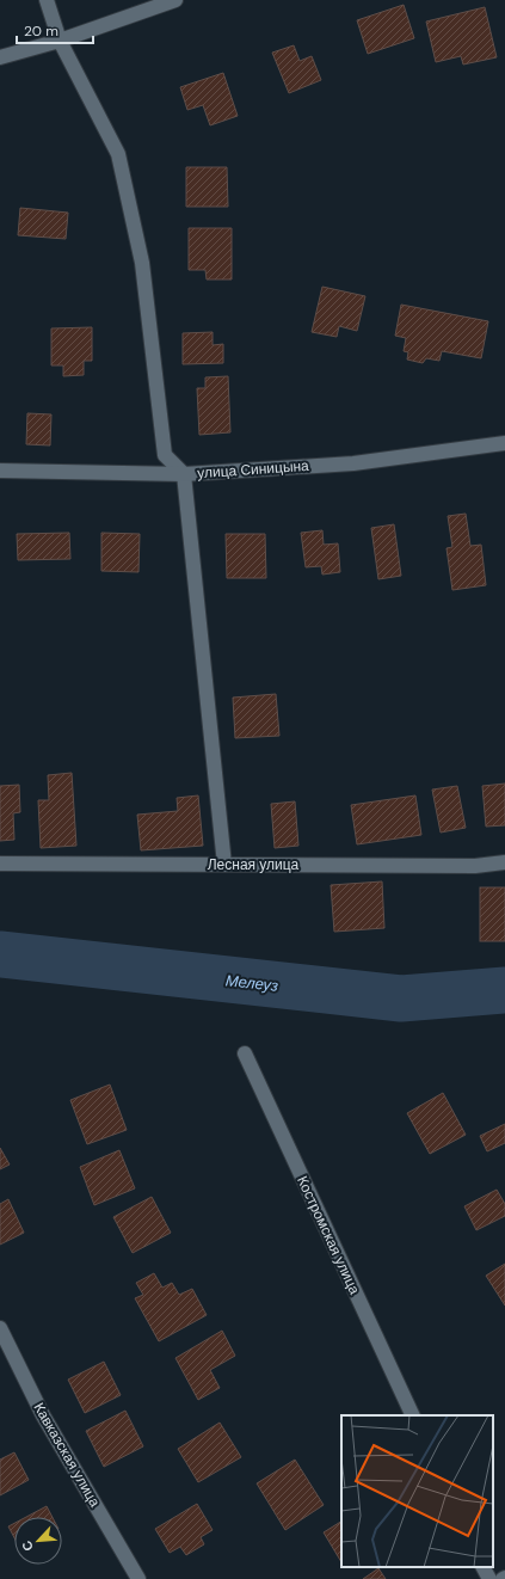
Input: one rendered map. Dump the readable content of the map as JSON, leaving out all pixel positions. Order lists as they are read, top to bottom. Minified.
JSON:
{"streets":{"street":["улица Синицына","Лесная улица","Костромская улица","Кавказская улица"]},"water":["Мелеуз"],"scale_bar":"20 m","north":"bottom left"}
